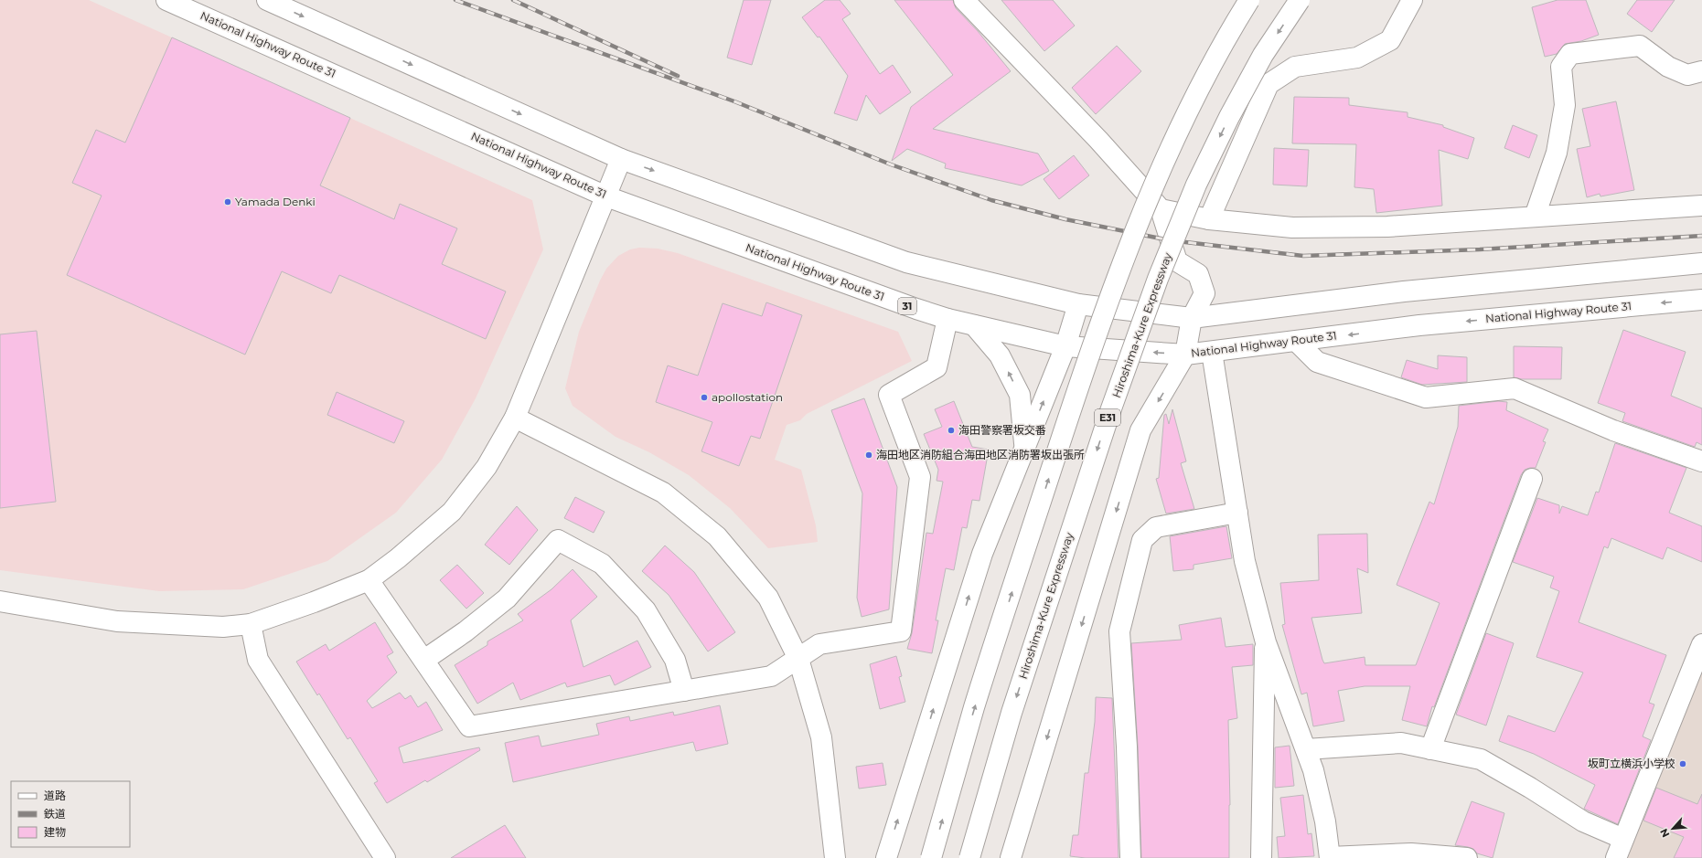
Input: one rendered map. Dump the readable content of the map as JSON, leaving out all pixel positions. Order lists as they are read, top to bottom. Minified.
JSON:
{"streets":{"main road":["National Highway Route 31","31","Hiroshima-Kure Expressway","E31"]},"places":["Yamada Denki","apollostation","海田警察署坂交番","海田地区消防組合海田地区消防署坂出張所","坂町立横浜小学校"],"legend":["道路","鉄道","建物"],"north":"bottom left"}
